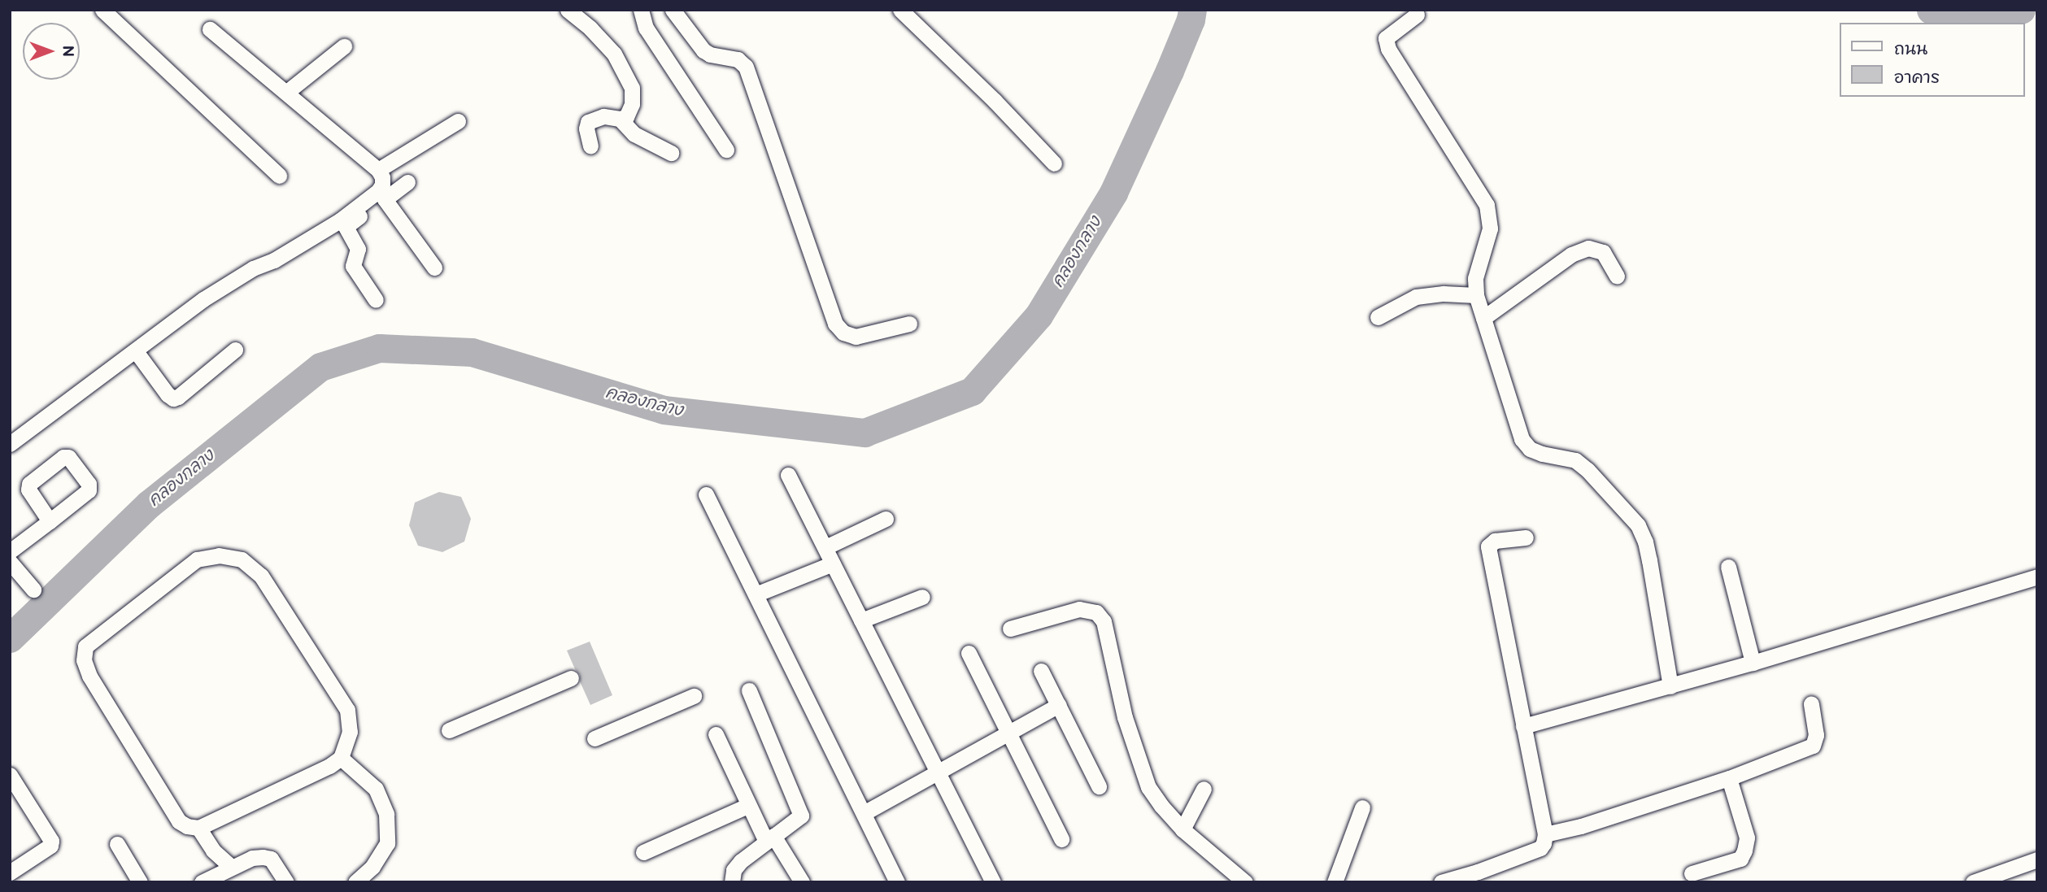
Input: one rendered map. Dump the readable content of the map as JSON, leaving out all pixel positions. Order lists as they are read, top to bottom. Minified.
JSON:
{"water":["คลองกลาง"],"legend":["ถนน","อาคาร"],"north":"right"}
